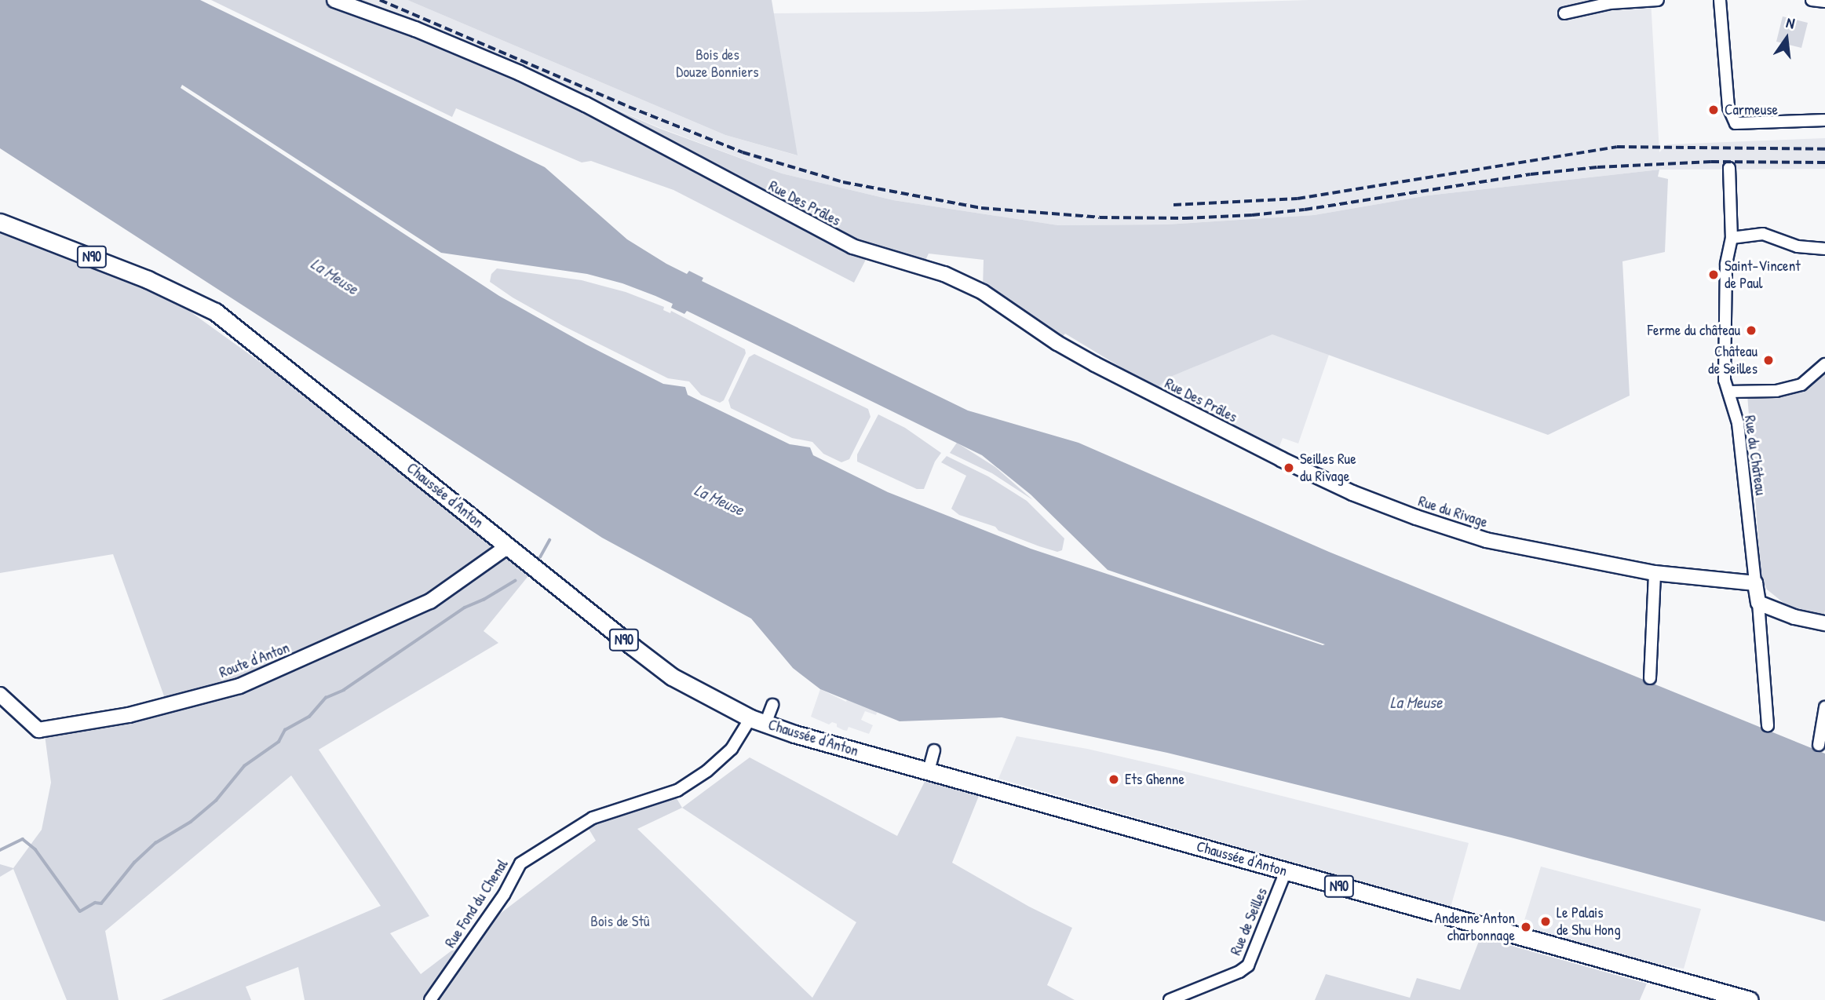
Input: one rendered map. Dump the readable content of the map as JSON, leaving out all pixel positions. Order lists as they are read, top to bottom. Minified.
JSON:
{"streets":{"main road":["N90","Chaussée d'Anton"],"street":["Rue Des Prâles","Rue du Château","Rue du Rivage","Route d'Anton","Rue Fond du Chenal","Rue de Seilles"]},"crossings":[["Rue Des Prâles","Rue du Rivage"],["Rue du Château","Rue du Rivage"],["Chaussée d'Anton","Route d'Anton"],["Chaussée d'Anton","Rue Fond du Chenal"],["Chaussée d'Anton","Rue de Seilles"]],"water":["La Meuse"],"parks":["Bois des Douze Bonniers","Bois de Stû"],"places":["Carmeuse","Saint-Vincent de Paul","Ferme du château","Château de Seilles","Seilles Rue du Rivage","Ets Ghenne","Le Palais de Shu Hong","Andenne Anton charbonnage"],"north":"top"}
